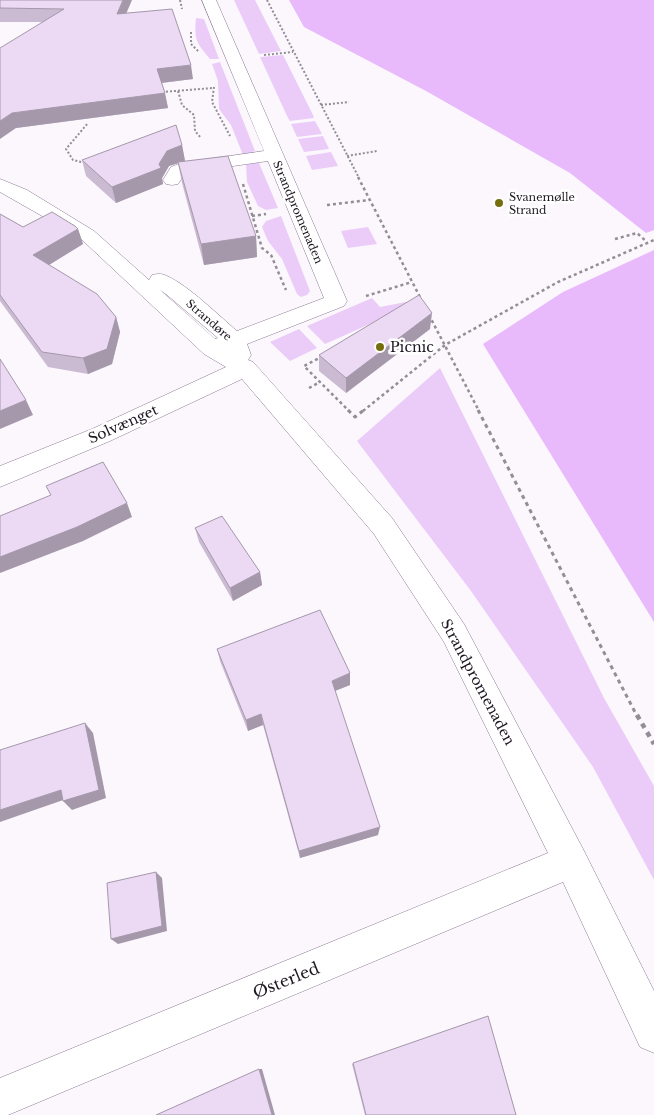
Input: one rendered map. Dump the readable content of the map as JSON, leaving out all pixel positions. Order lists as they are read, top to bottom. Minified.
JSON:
{"streets":{"street":["Strandpromenaden","Strandøre","Solvænget","Østerled"]},"crossings":[["Strandpromenaden","Strandøre"],["Strandpromenaden","Solvænget"],["Strandpromenaden","Østerled"],["Strandøre","Solvænget"]],"places":["Svanemølle Strand","Picnic"]}
